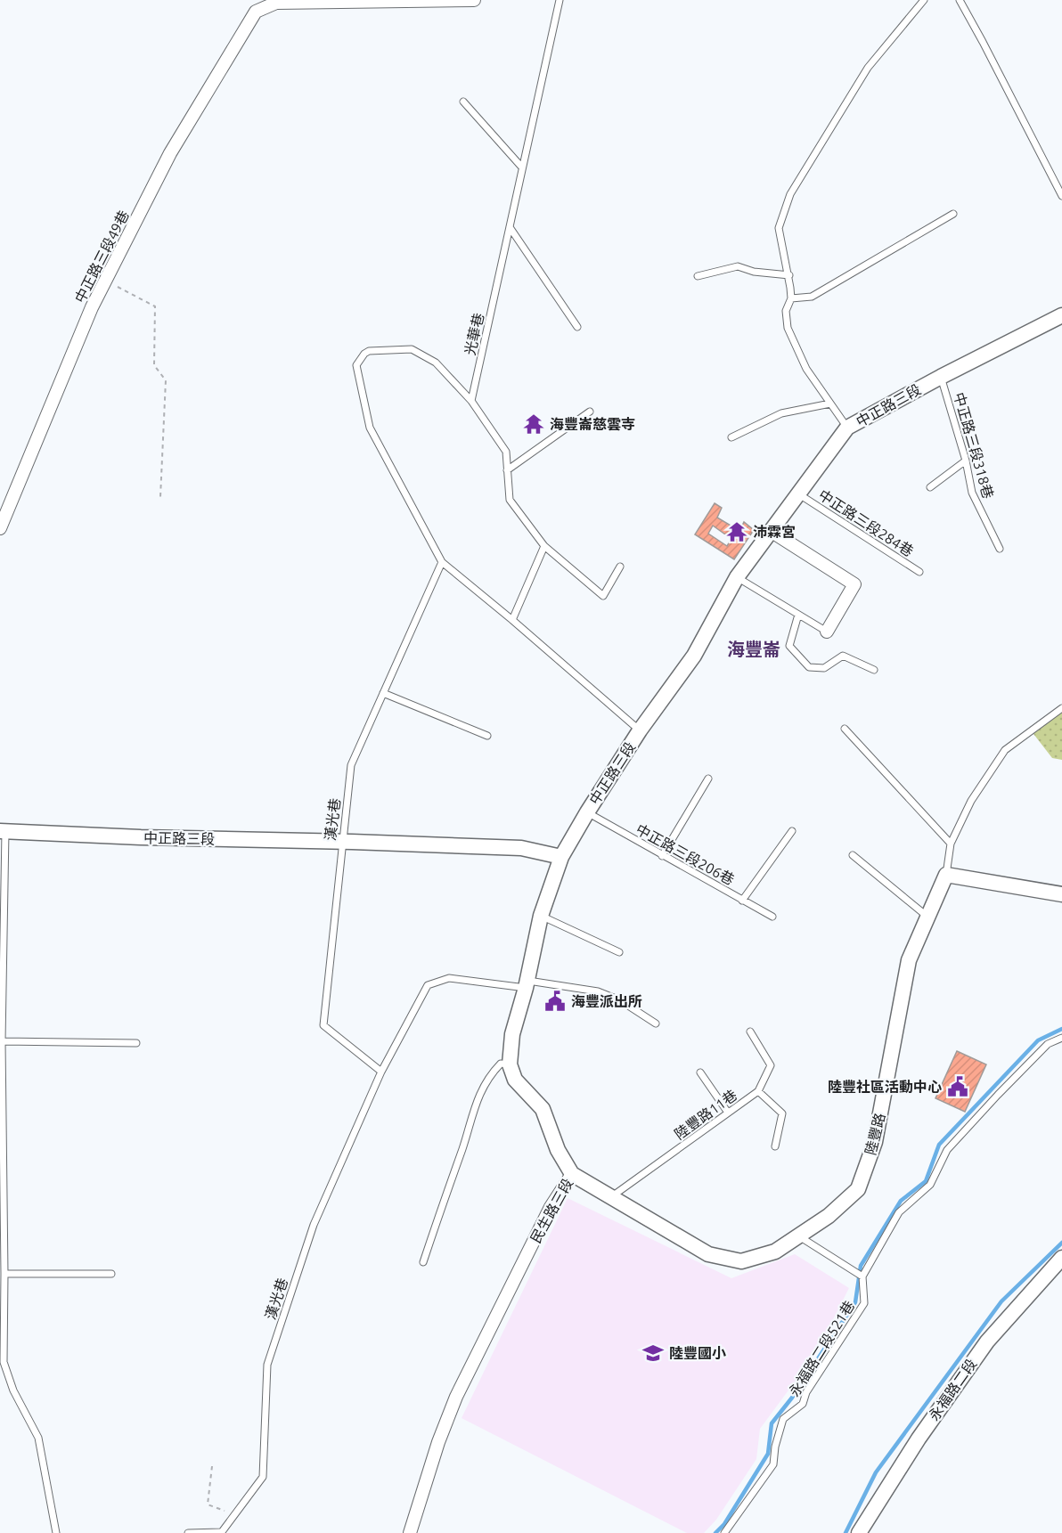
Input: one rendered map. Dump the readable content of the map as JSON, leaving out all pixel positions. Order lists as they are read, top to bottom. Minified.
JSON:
{"streets":{"street":["中正路三段49巷","中正路三段","陸豐路","民生路三段","永福路二段"],"lane":["光華巷","中正路三段318巷","中正路三段284巷","漢光巷","中正路三段206巷","陸豐路11巷","永福路二段521巷"]},"crossings":[["中正路三段","中正路三段318巷"],["中正路三段","中正路三段284巷"],["中正路三段","漢光巷"],["中正路三段","中正路三段206巷"],["陸豐路11巷","陸豐路"],["陸豐路","民生路三段"]],"districts":["海豐崙"],"places":{"temple":["海豐崙慈雲寺","沛霖宮"],"public building":["海豐派出所","陸豐社區活動中心"],"school or university":["陸豐國小"]}}
